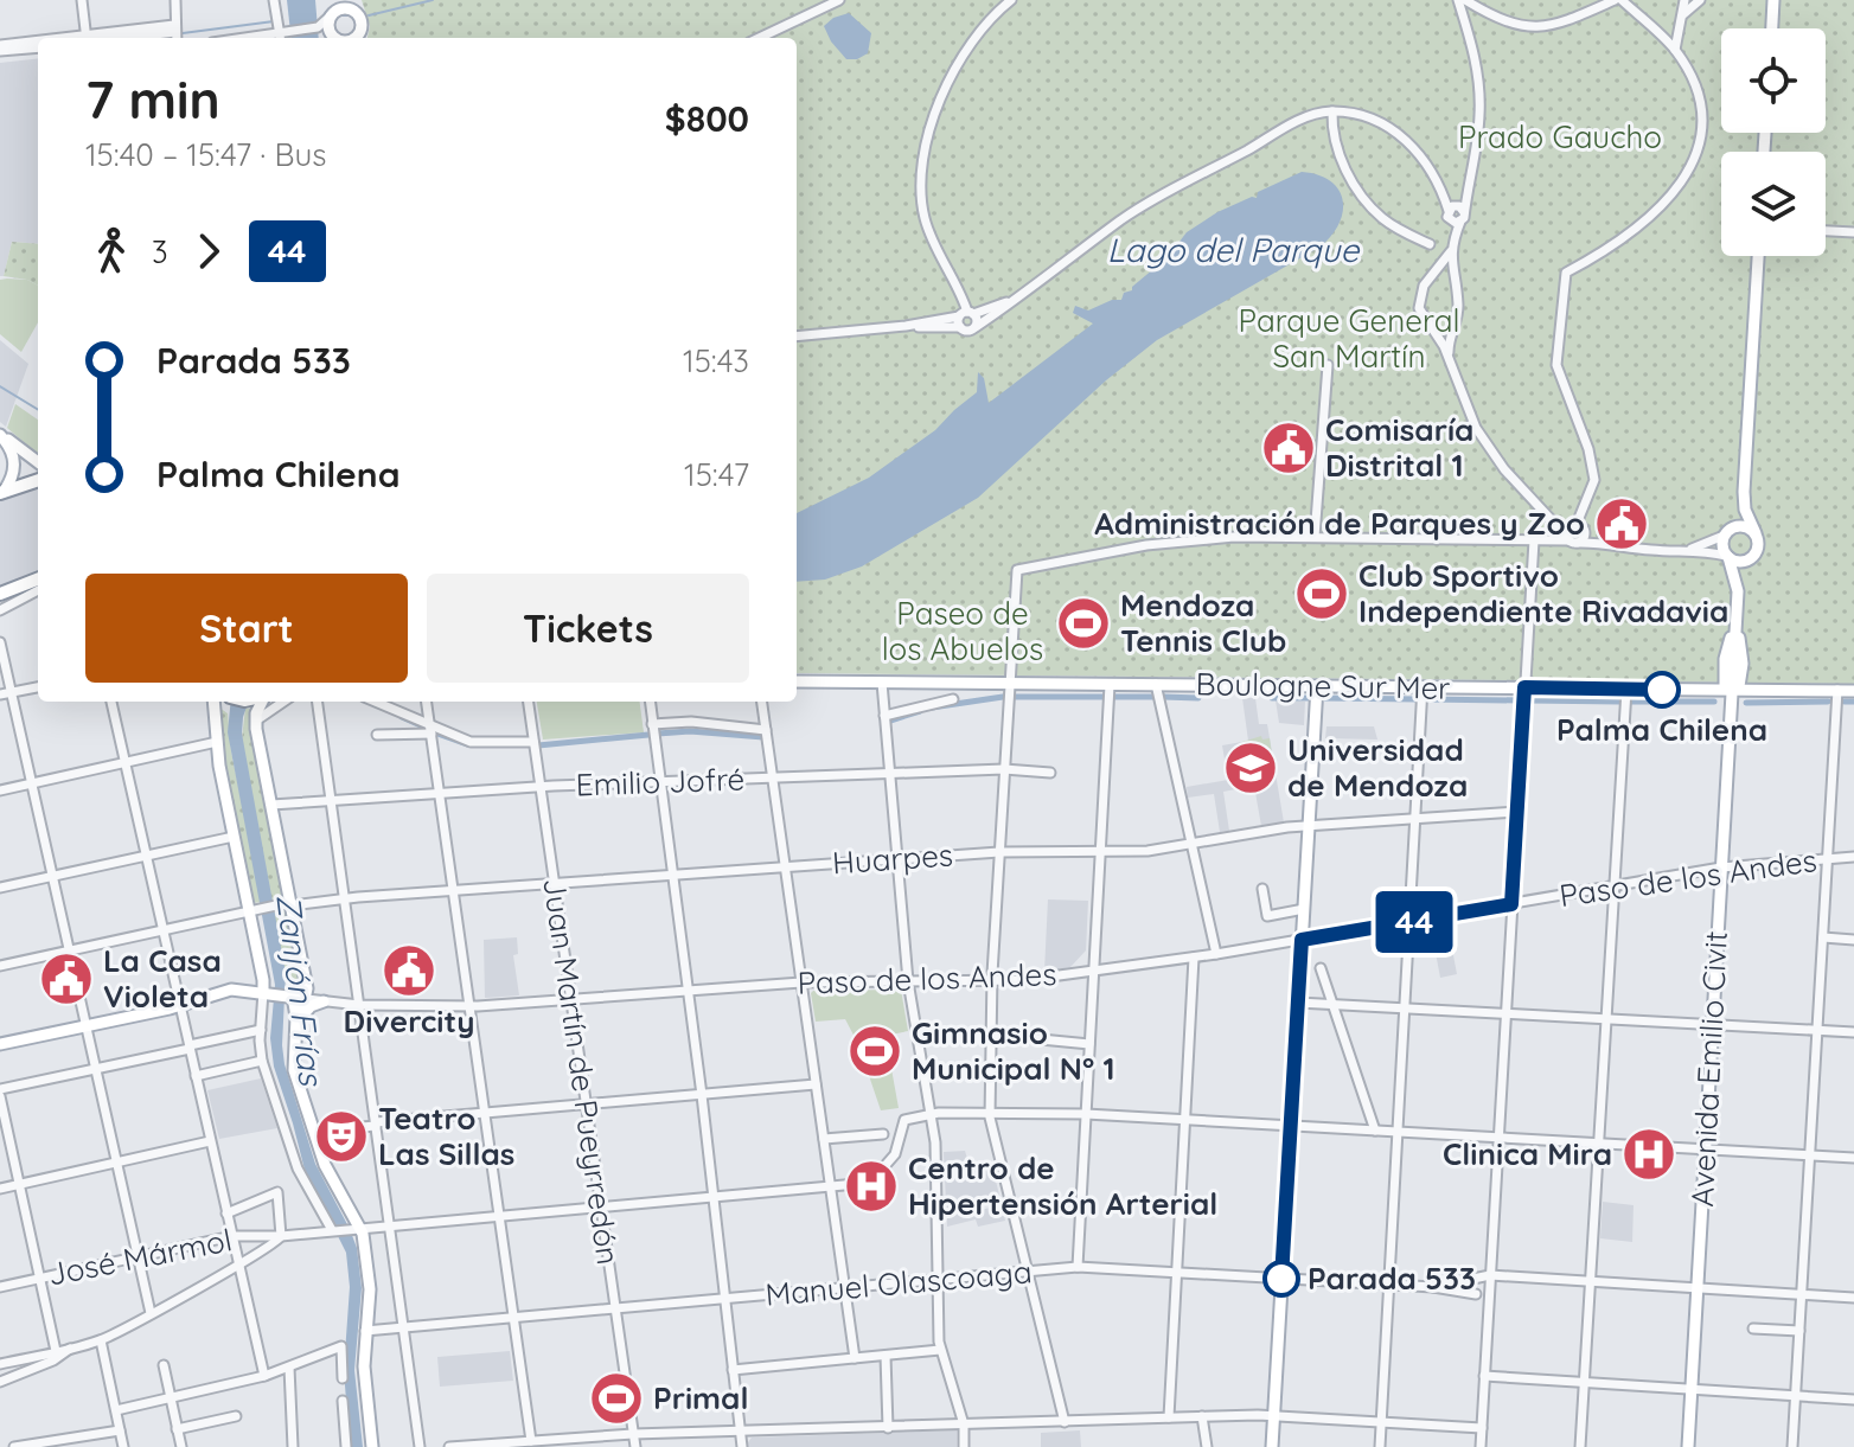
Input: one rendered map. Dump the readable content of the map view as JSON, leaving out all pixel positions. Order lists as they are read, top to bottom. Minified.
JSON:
{"streets":{"main road":["Boulogne Sur Mer","Paso de los Andes","Avenida Emilio Civit"],"street":["Emilio Jofré","Huarpes","Juan Martín de Pueyrredón","José Mármol","Manuel Olascoaga"]},"crossings":[["Boulogne Sur Mer","Avenida Emilio Civit"],["Emilio Jofré","Juan Martín de Pueyrredón"],["Huarpes","Juan Martín de Pueyrredón"],["Paso de los Andes","Avenida Emilio Civit"],["Paso de los Andes","Juan Martín de Pueyrredón"],["Avenida Emilio Civit","Manuel Olascoaga"],["Juan Martín de Pueyrredón","José Mármol"],["Juan Martín de Pueyrredón","Manuel Olascoaga"]],"water":["Lago del Parque","Zanjón Frías"],"parks":["Prado Gaucho","Parque General San Martín","Paseo de los Abuelos"],"places":{"public building":["Comisaría Distrital 1","Administración de Parques y Zoo","Divercity","La Casa Violeta"],"sports":["Club Sportivo Independiente Rivadavia","Mendoza Tennis Club","Gimnasio Municipal N° 1","Primal"],"other":["Palma Chilena","Parada 533"],"school or university":["Universidad de Mendoza"],"theatre":["Teatro Las Sillas"],"hospital":["Clinica Mira","Centro de Hipertensión Arterial"]},"lines":["bus line 44"],"page":{"on_map":"44","heading":["7 min","15:40 – 15:47 · Bus","$800"],"legs":["3","44"],"list":[{"name":"Parada 533","value":"15:43"},{"name":"Palma Chilena","value":"15:47"}],"buttons":["Start","Tickets"]}}
